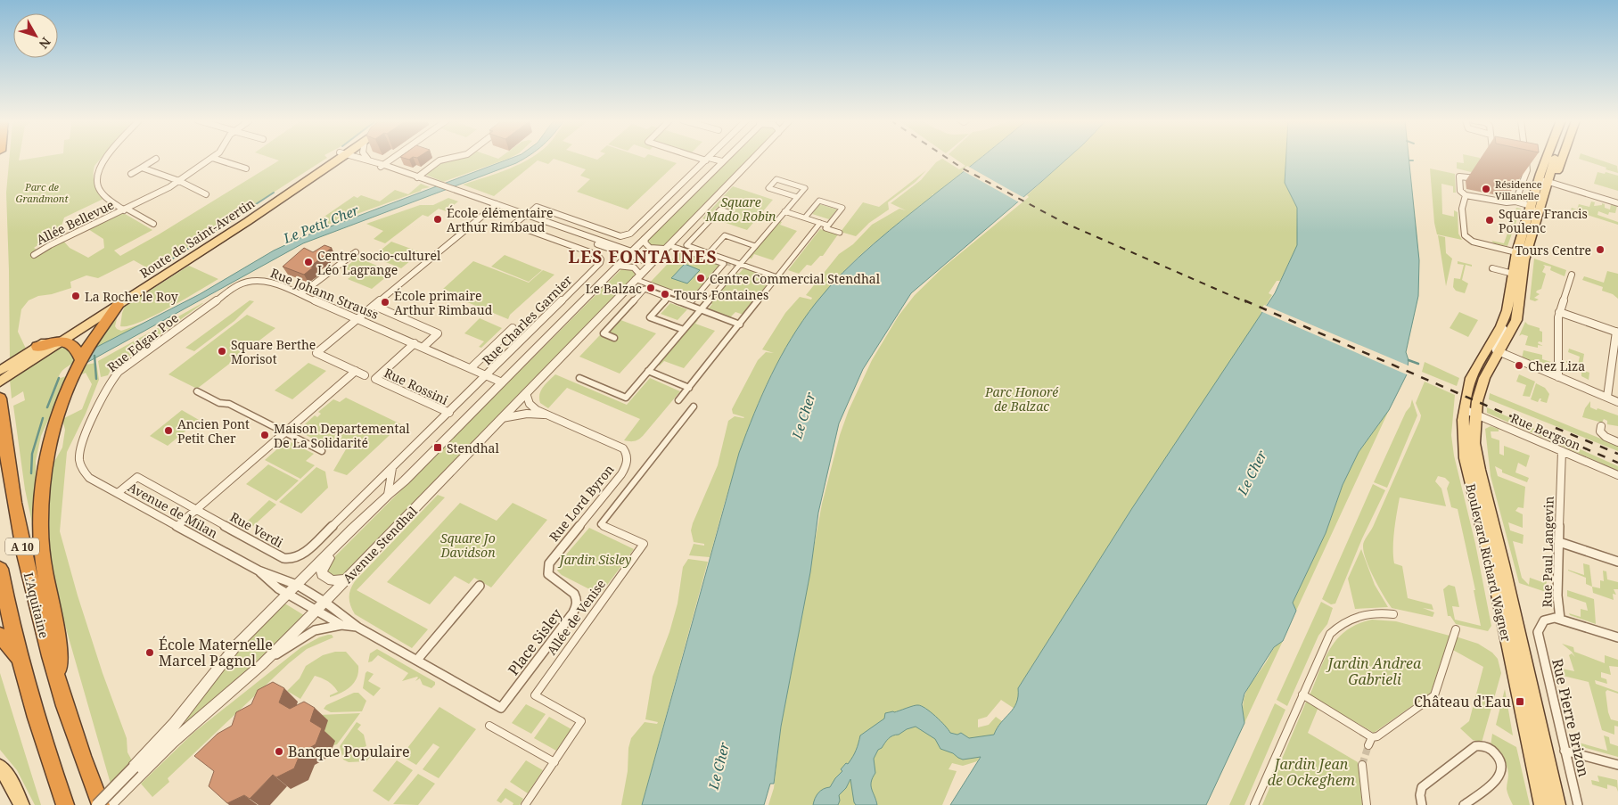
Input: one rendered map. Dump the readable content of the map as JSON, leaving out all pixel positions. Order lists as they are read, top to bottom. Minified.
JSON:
{"streets":{"highway":["A 10","L'Aquitaine"],"main road":["Route de Saint-Avertin","Boulevard Richard Wagner"],"street":["Allée Bellevue","Rue Johann Strauss","Rue Charles Garnier","Rue Edgar Poe","Rue Rossini","Rue Bergson","Rue Lord Byron","Avenue de Milan","Rue Verdi","Avenue Stendhal","Rue Paul Langevin","Allée de Venise","Place Sisley","Rue Pierre Brizon"]},"crossings":[["Rue Johann Strauss","Rue Charles Garnier"],["Rue Johann Strauss","Rue Edgar Poe"],["Rue Johann Strauss","Rue Rossini"],["Rue Johann Strauss","Rue Verdi"],["Rue Johann Strauss","Avenue Stendhal"],["Rue Charles Garnier","Rue Verdi"],["Rue Edgar Poe","Avenue de Milan"],["Rue Rossini","Rue Verdi"],["Rue Bergson","Rue Paul Langevin"],["Rue Bergson","Boulevard Richard Wagner"],["Rue Lord Byron","Avenue Stendhal"],["Rue Lord Byron","Place Sisley"],["Avenue de Milan","Rue Verdi"],["Avenue de Milan","Avenue Stendhal"],["Avenue de Milan","Place Sisley"],["Rue Paul Langevin","Rue Pierre Brizon"]],"districts":["LES FONTAINES"],"water":["Le Petit Cher","Le Cher"],"parks":["Parc de Grandmont","Square Mado Robin","Parc Honoré de Balzac","Square Jo Davidson","Jardin Sisley","Jardin Andrea Gabrieli","Jardin Jean de Ockeghem"],"places":{"other":["Résidence Villanelle","École élémentaire Arthur Rimbaud","Square Francis Poulenc","Tours Centre","Centre socio-culturel Léo Lagrange","Centre Commercial Stendhal","Le Balzac","Tours Fontaines","La Roche le Roy","École primaire Arthur Rimbaud","Square Berthe Morisot","Chez Liza","Ancien Pont Petit Cher","Maison Departemental De La Solidarité","École Maternelle Marcel Pagnol","Banque Populaire"],"transit":["Stendhal","Château d'Eau"]},"north":"bottom right"}
